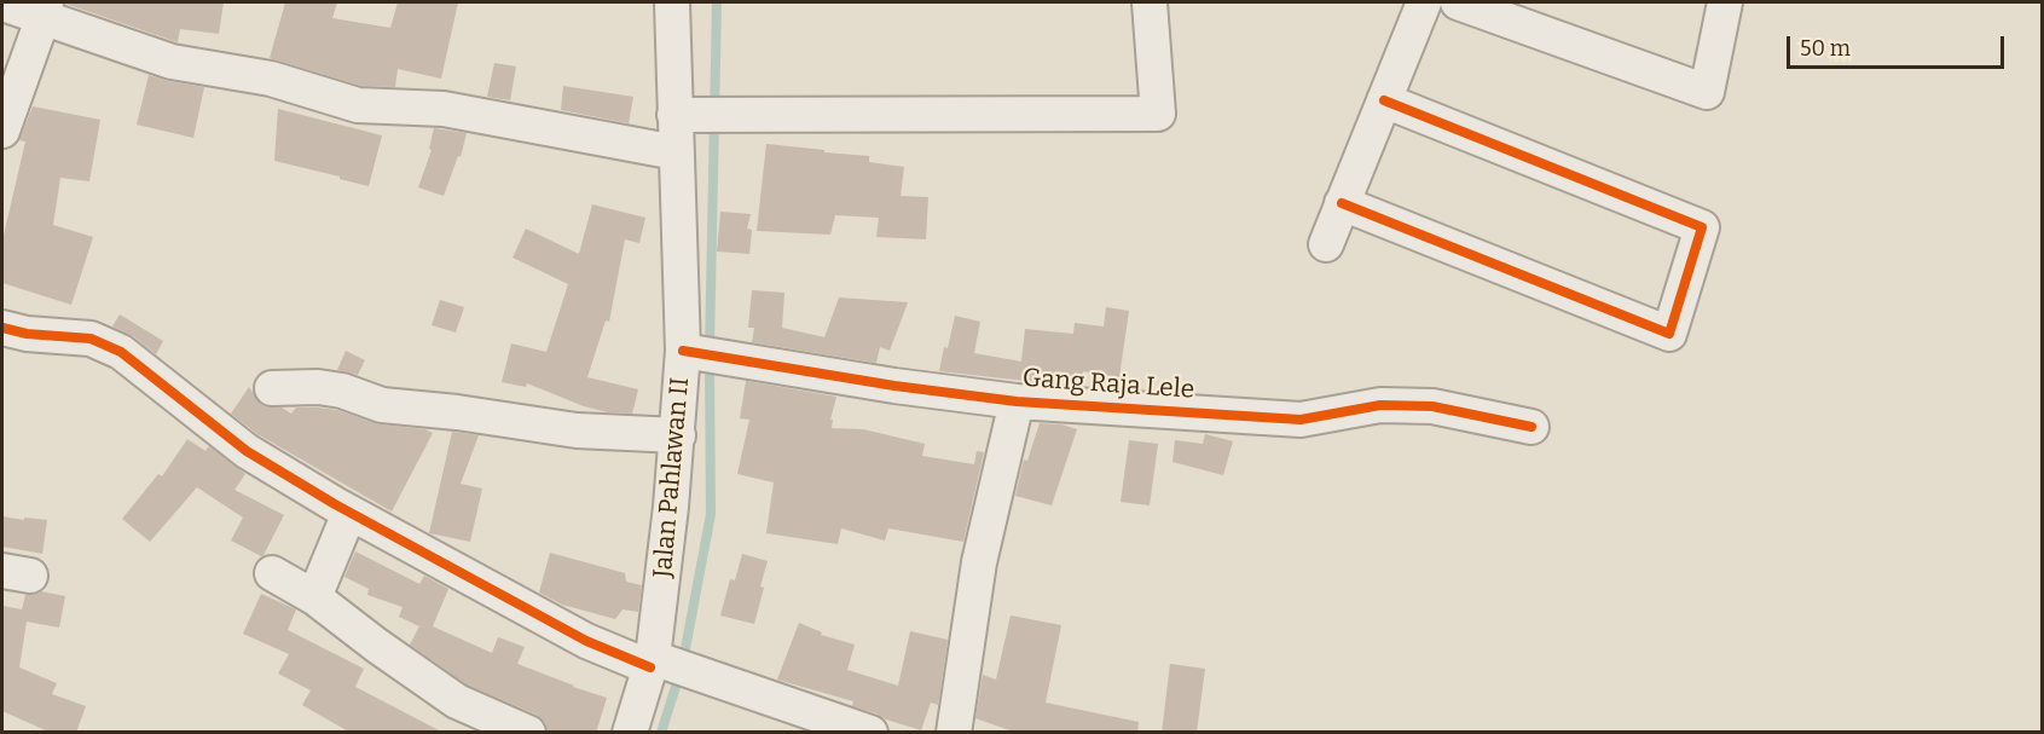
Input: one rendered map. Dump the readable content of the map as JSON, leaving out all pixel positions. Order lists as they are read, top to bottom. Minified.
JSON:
{"streets":{"street":["Gang Raja Lele","Jalan Pahlawan II"]},"crossings":[["Gang Raja Lele","Jalan Pahlawan II"]],"scale_bar":"50 m"}
